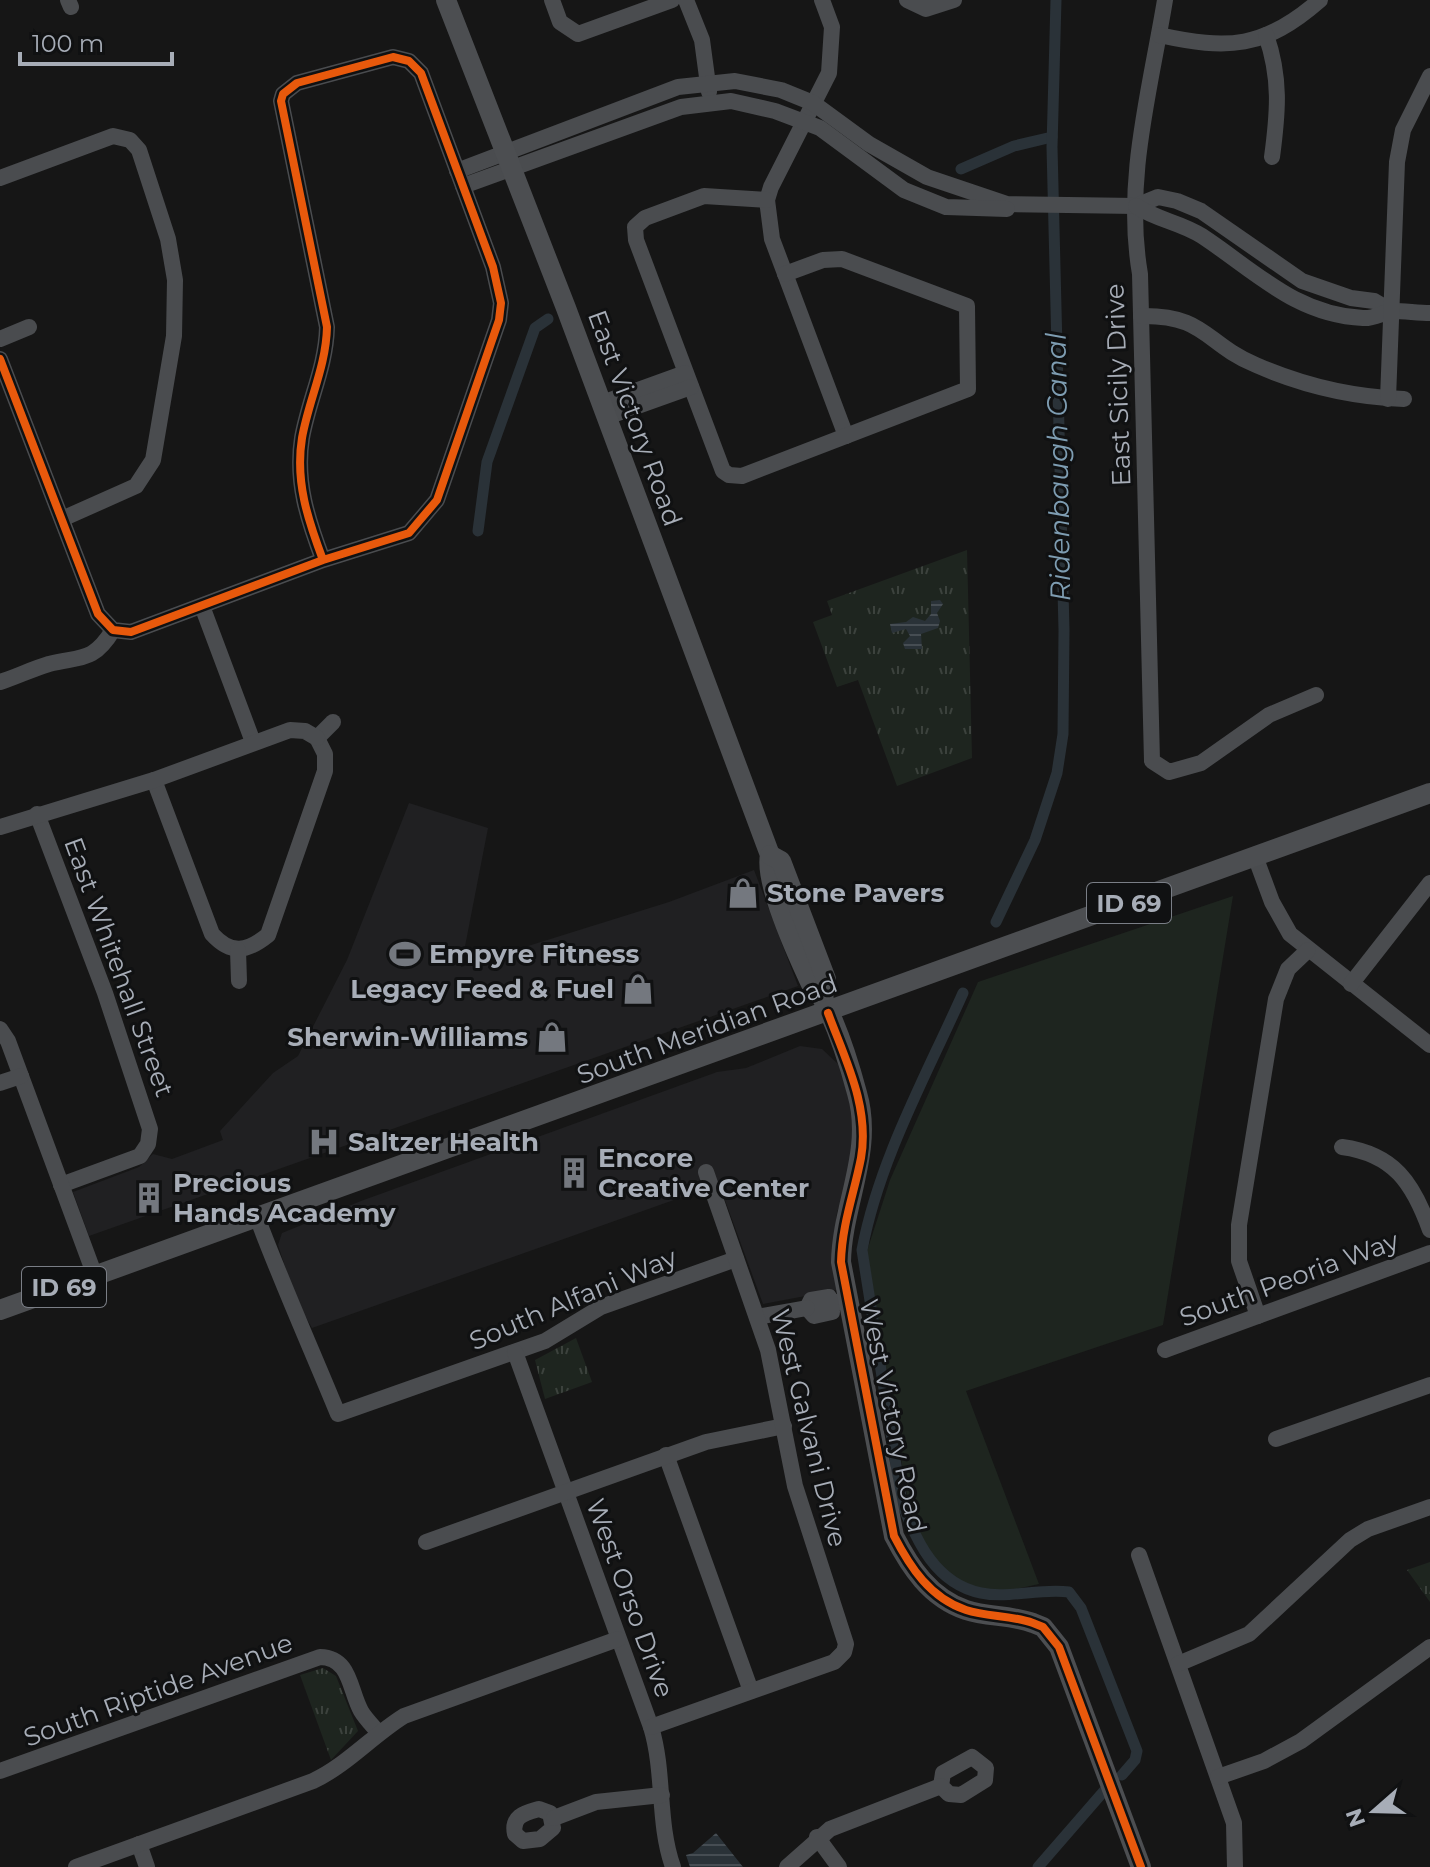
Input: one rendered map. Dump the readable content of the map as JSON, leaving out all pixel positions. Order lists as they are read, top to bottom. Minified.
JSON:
{"streets":{"main road":["East Victory Road","ID 69","South Meridian Road","West Victory Road"],"street":["East Sicily Drive","East Whitehall Street","South Peoria Way","South Alfani Way","West Galvani Drive","West Orso Drive","South Riptide Avenue"]},"crossings":[["East Victory Road","South Meridian Road"],["East Victory Road","West Victory Road"],["South Meridian Road","South Alfani Way"],["South Meridian Road","West Victory Road"],["South Alfani Way","West Galvani Drive"],["South Alfani Way","West Orso Drive"]],"water":["Ridenbaugh Canal"],"places":{"shop":["Stone Pavers","Legacy Feed & Fuel","Sherwin-Williams"],"sports":["Empyre Fitness"],"hospital":["Saltzer Health"],"building":["Encore Creative Center","Precious Hands Academy"]},"scale_bar":"100 m","north":"left"}
